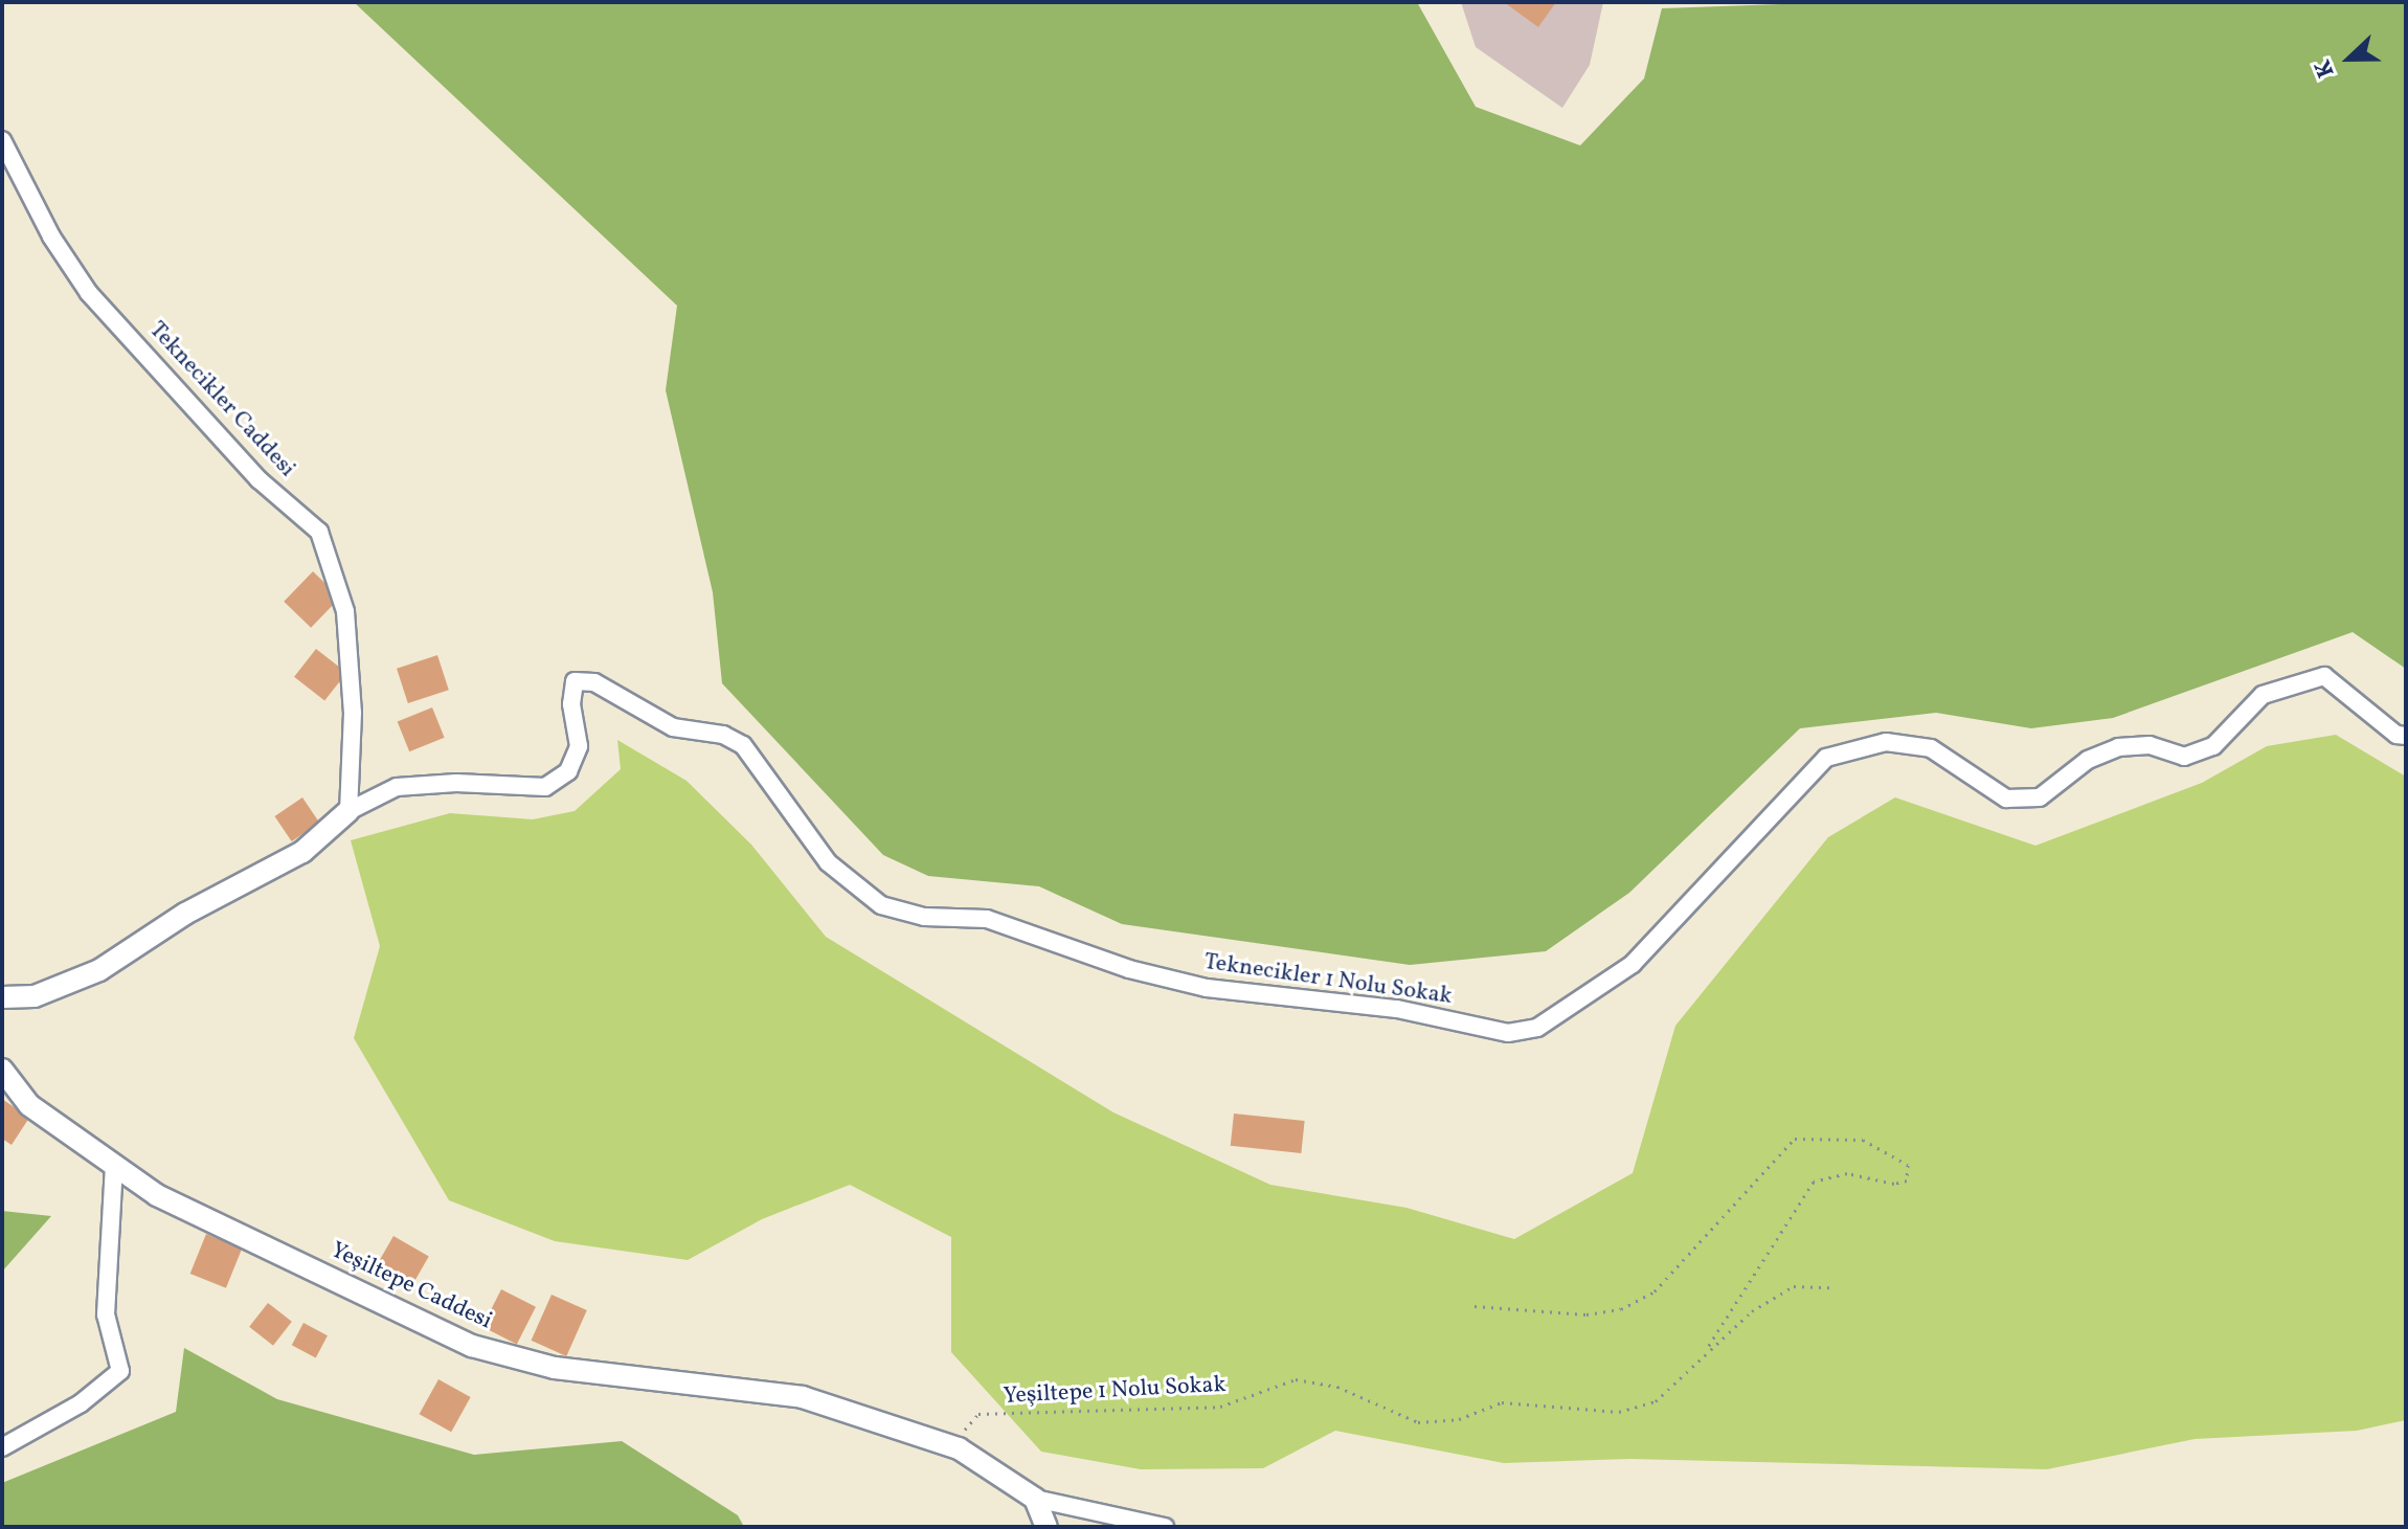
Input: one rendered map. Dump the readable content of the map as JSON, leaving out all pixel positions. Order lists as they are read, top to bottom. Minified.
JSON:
{"streets":{"street":["Teknecikler Caddesi","Teknecikler 1 Nolu Sokak","Yeşiltepe Caddesi"],"path":["Yeşiltepe 1 Nolu Sokak"]},"crossings":[["Teknecikler Caddesi","Teknecikler 1 Nolu Sokak"],["Yeşiltepe Caddesi","Yeşiltepe 1 Nolu Sokak"]],"north":"left"}
